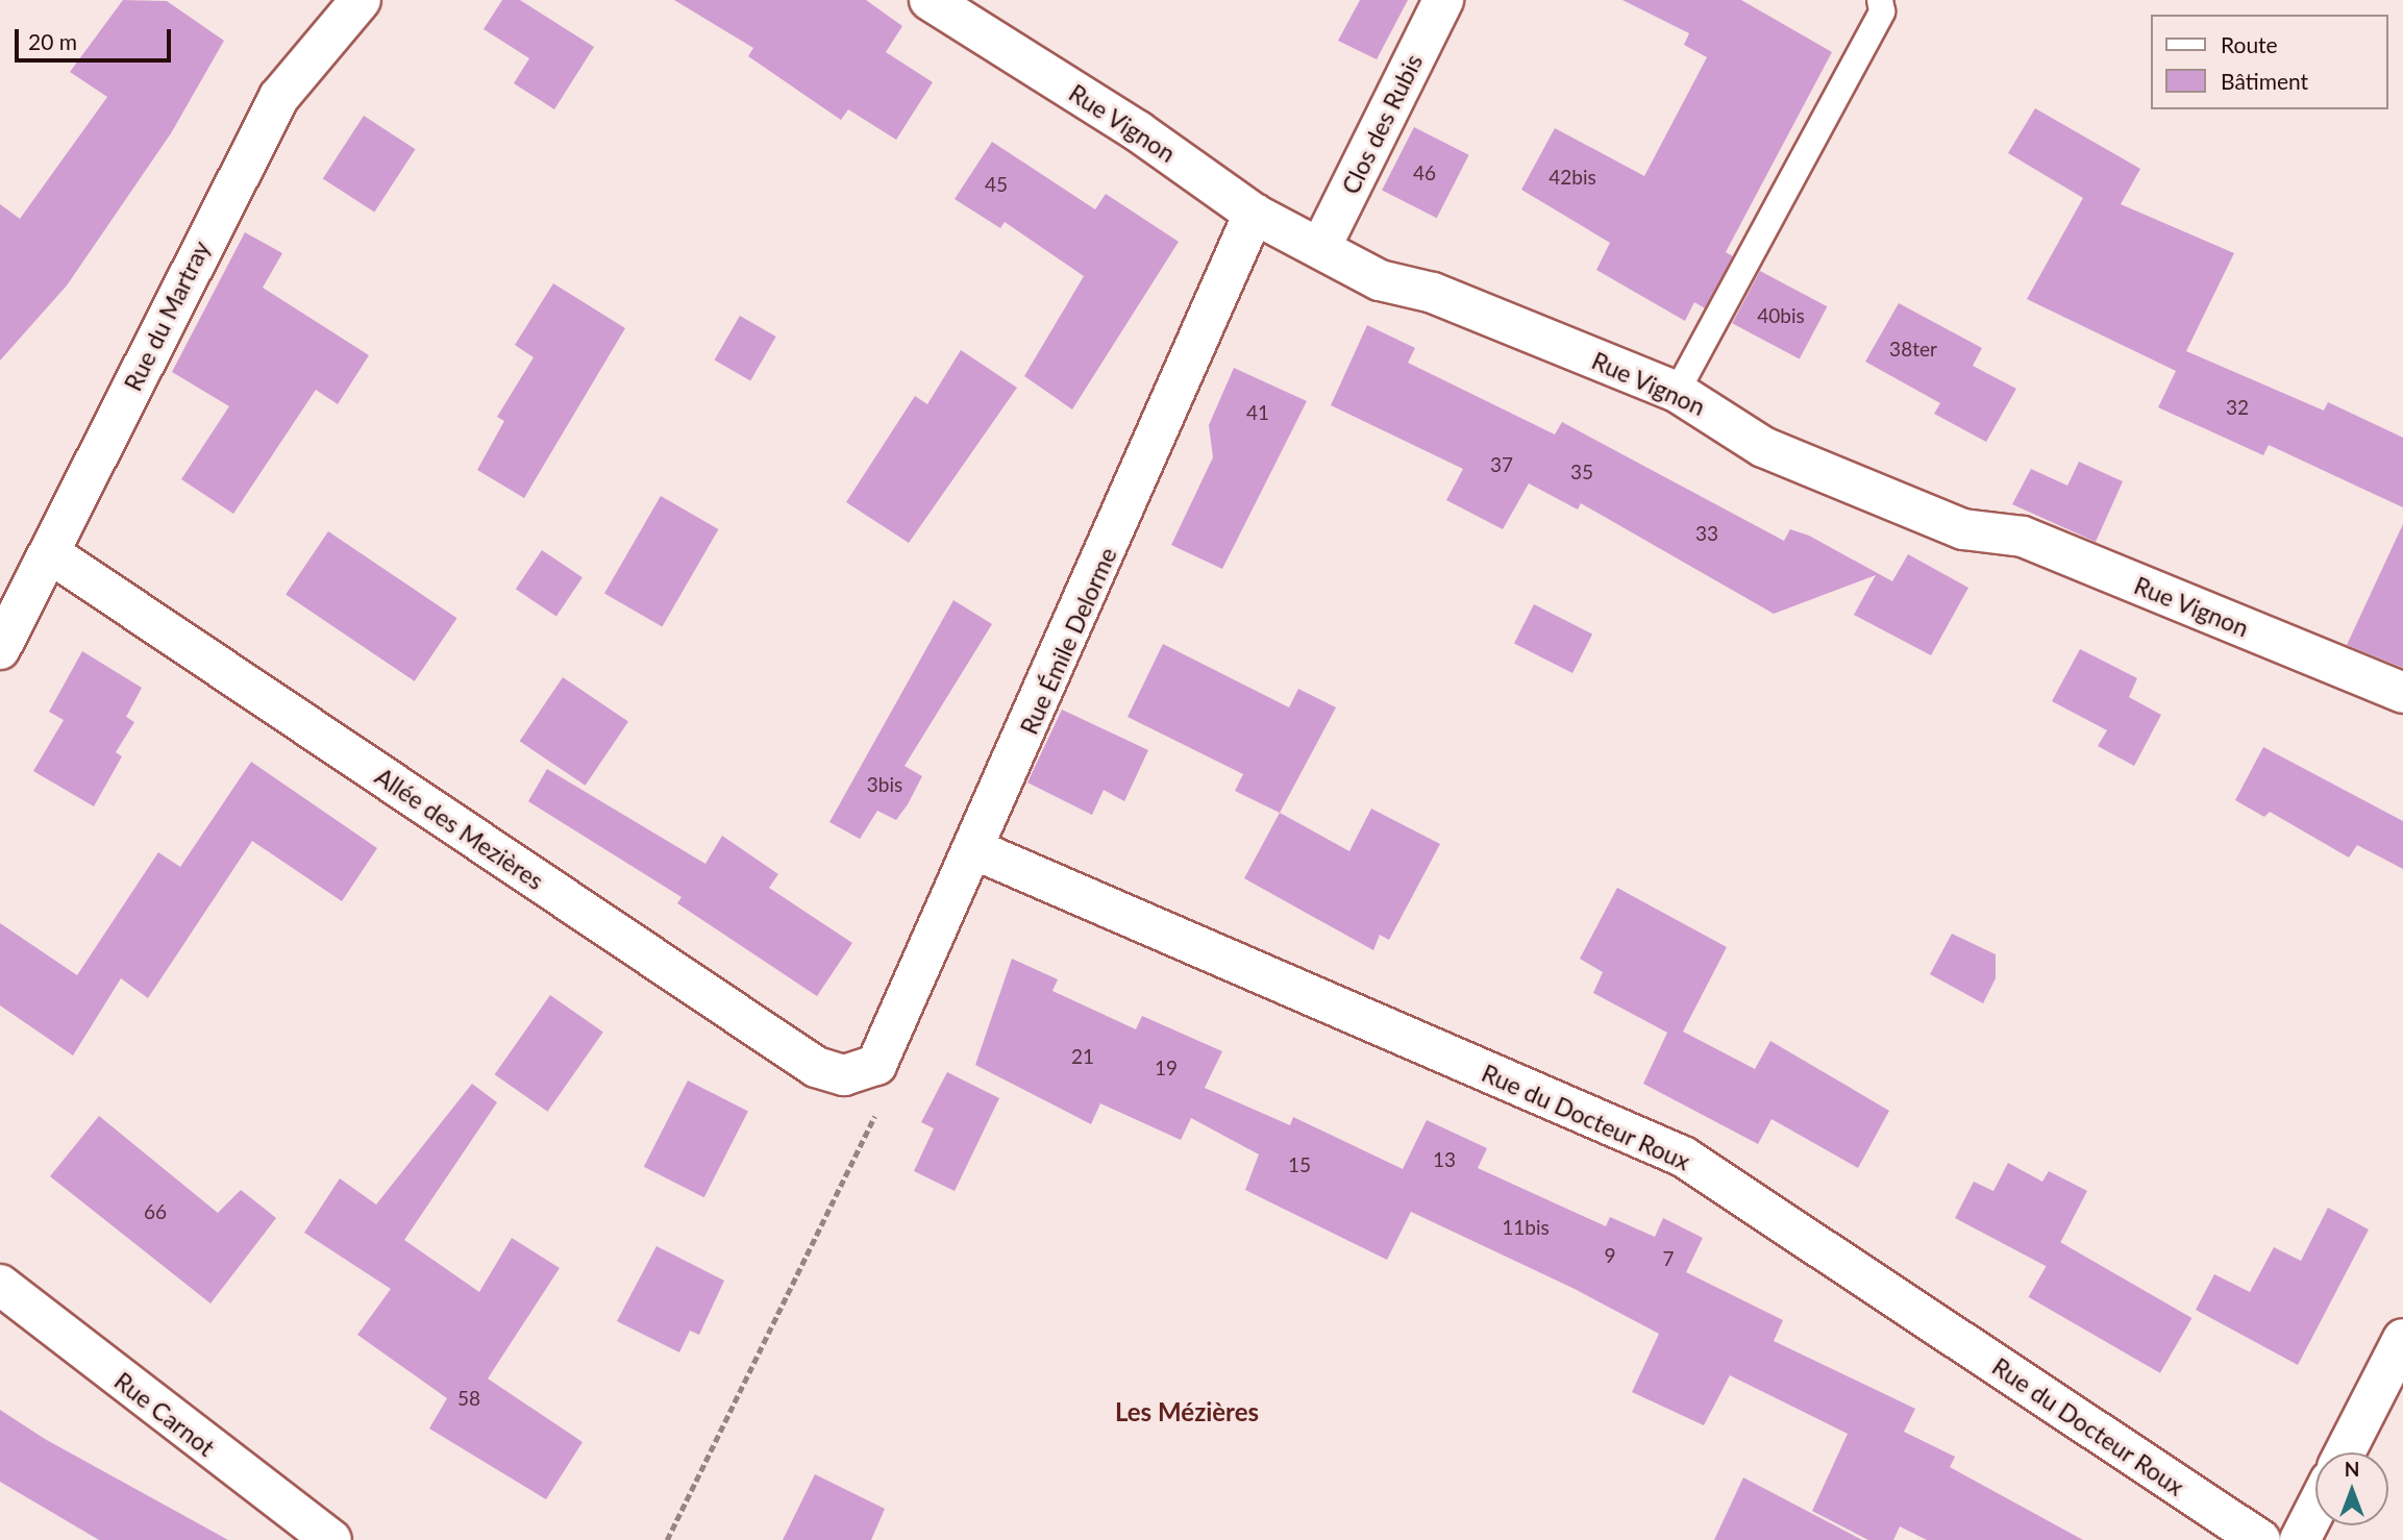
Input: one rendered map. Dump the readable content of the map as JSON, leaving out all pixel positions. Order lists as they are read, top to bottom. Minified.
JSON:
{"streets":{"street":["Rue Vignon","Clos des Rubis","Rue du Martray","Rue Émile Delorme","Allée des Mezières","Rue du Docteur Roux","Rue Carnot"]},"crossings":[["Rue Vignon","Clos des Rubis"],["Rue Vignon","Rue Émile Delorme"],["Rue du Martray","Allée des Mezières"],["Rue Émile Delorme","Allée des Mezières"],["Rue Émile Delorme","Rue du Docteur Roux"]],"districts":["Les Mézières"],"house_numbers":["46","42bis","45","40bis","38ter","32","41","37","35","33","3bis","21","19","13","15","66","11bis","9","7","58"],"legend":["Route","Bâtiment"],"scale_bar":"20 m","north":"top"}
